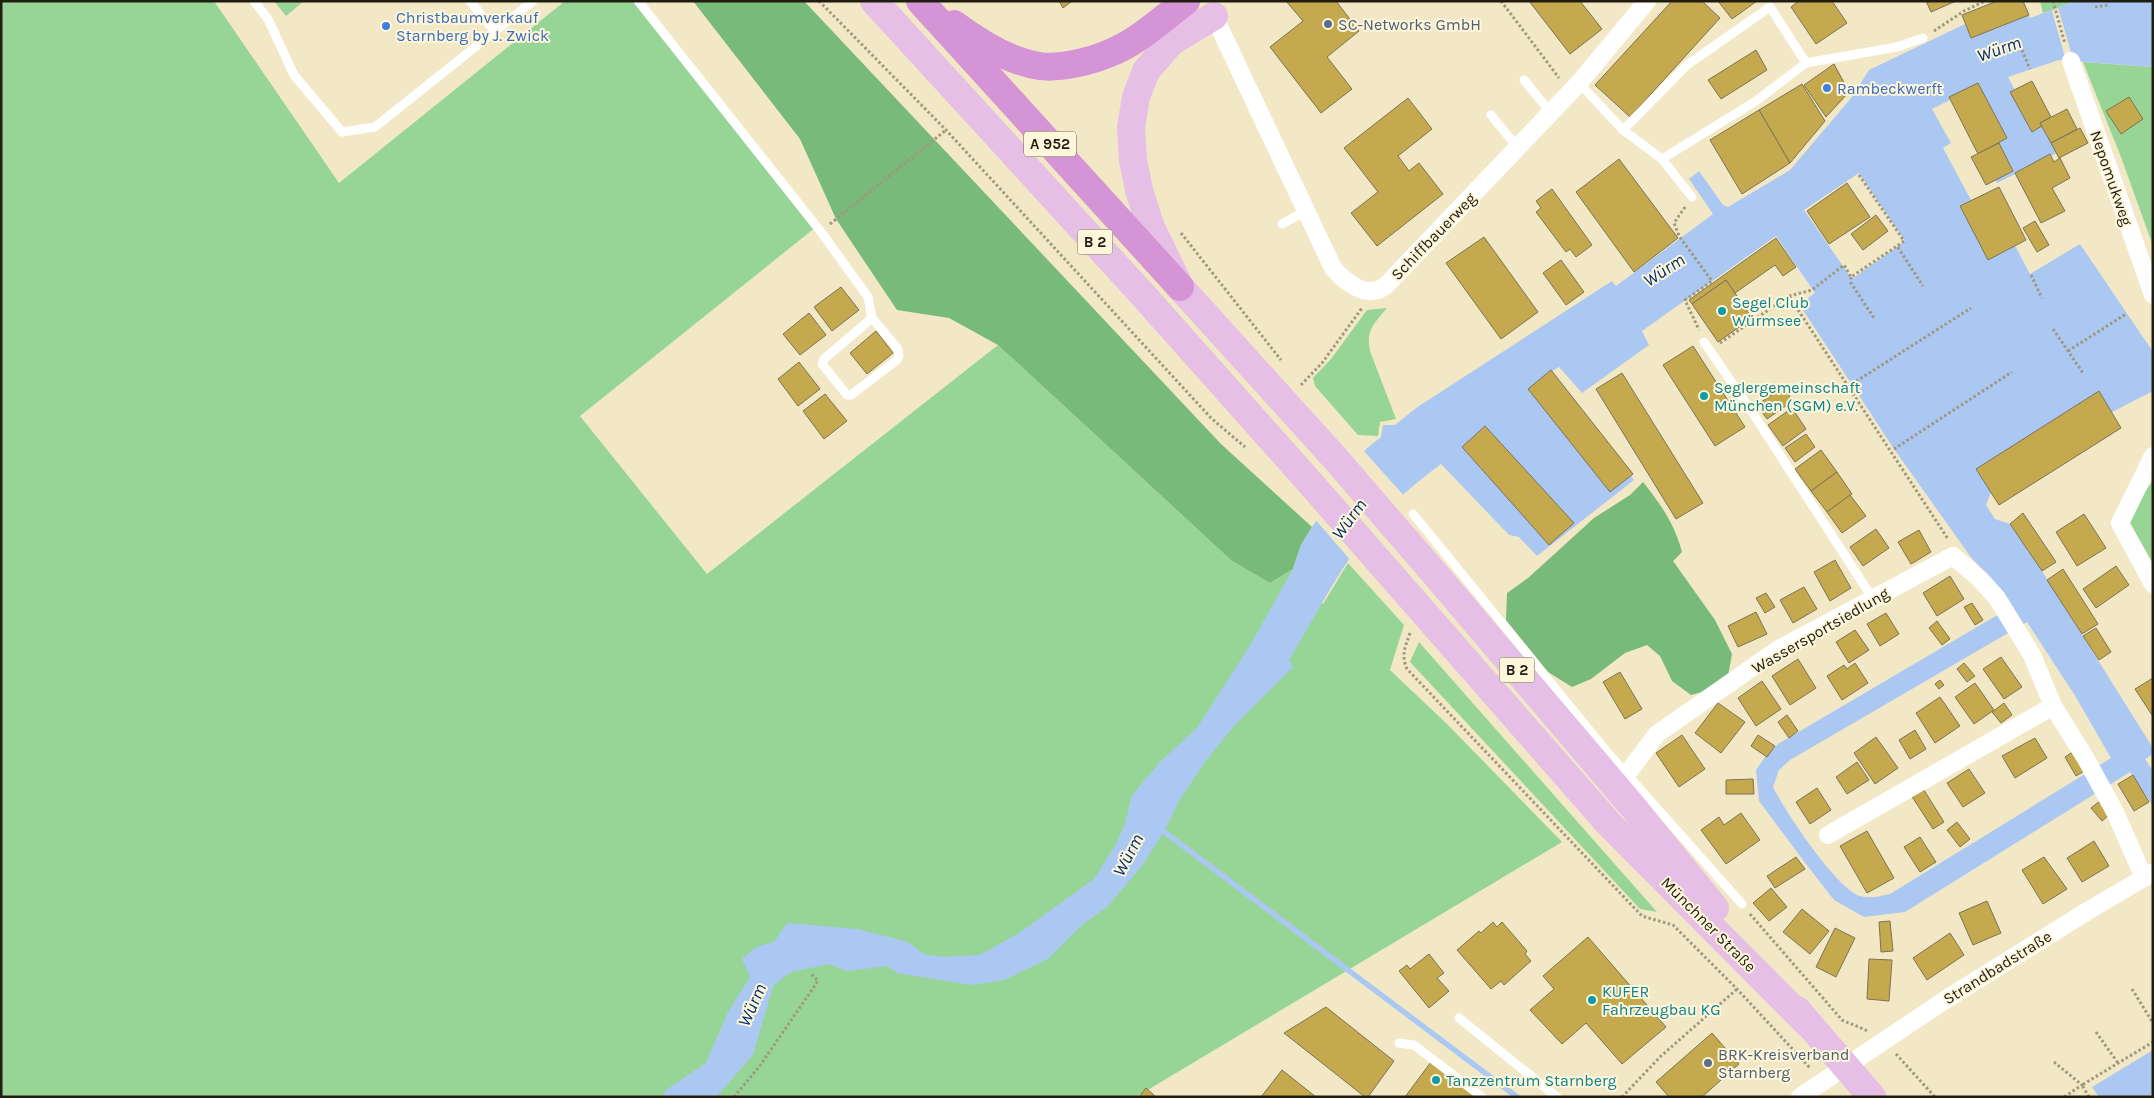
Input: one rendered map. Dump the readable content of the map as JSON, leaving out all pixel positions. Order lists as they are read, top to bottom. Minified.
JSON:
{"streets":{"highway":["A 952"],"main road":["B 2","Münchner Straße"],"street":["Nepomukweg","Schiffbauerweg","Wassersportsiedlung","Strandbadstraße"]},"crossings":[["A 952","B 2"],["B 2","Münchner Straße"],["Münchner Straße","Strandbadstraße"]],"water":["Würm"],"places":["SC-Networks GmbH","Christbaumverkauf Starnberg by J. Zwick","Rambeckwerft","Segel Club Würmsee","Seglergemeinschaft München (SGM) e.V.","KUFER Fahrzeugbau KG","BRK-Kreisverband Starnberg","Tanzzentrum Starnberg"]}
